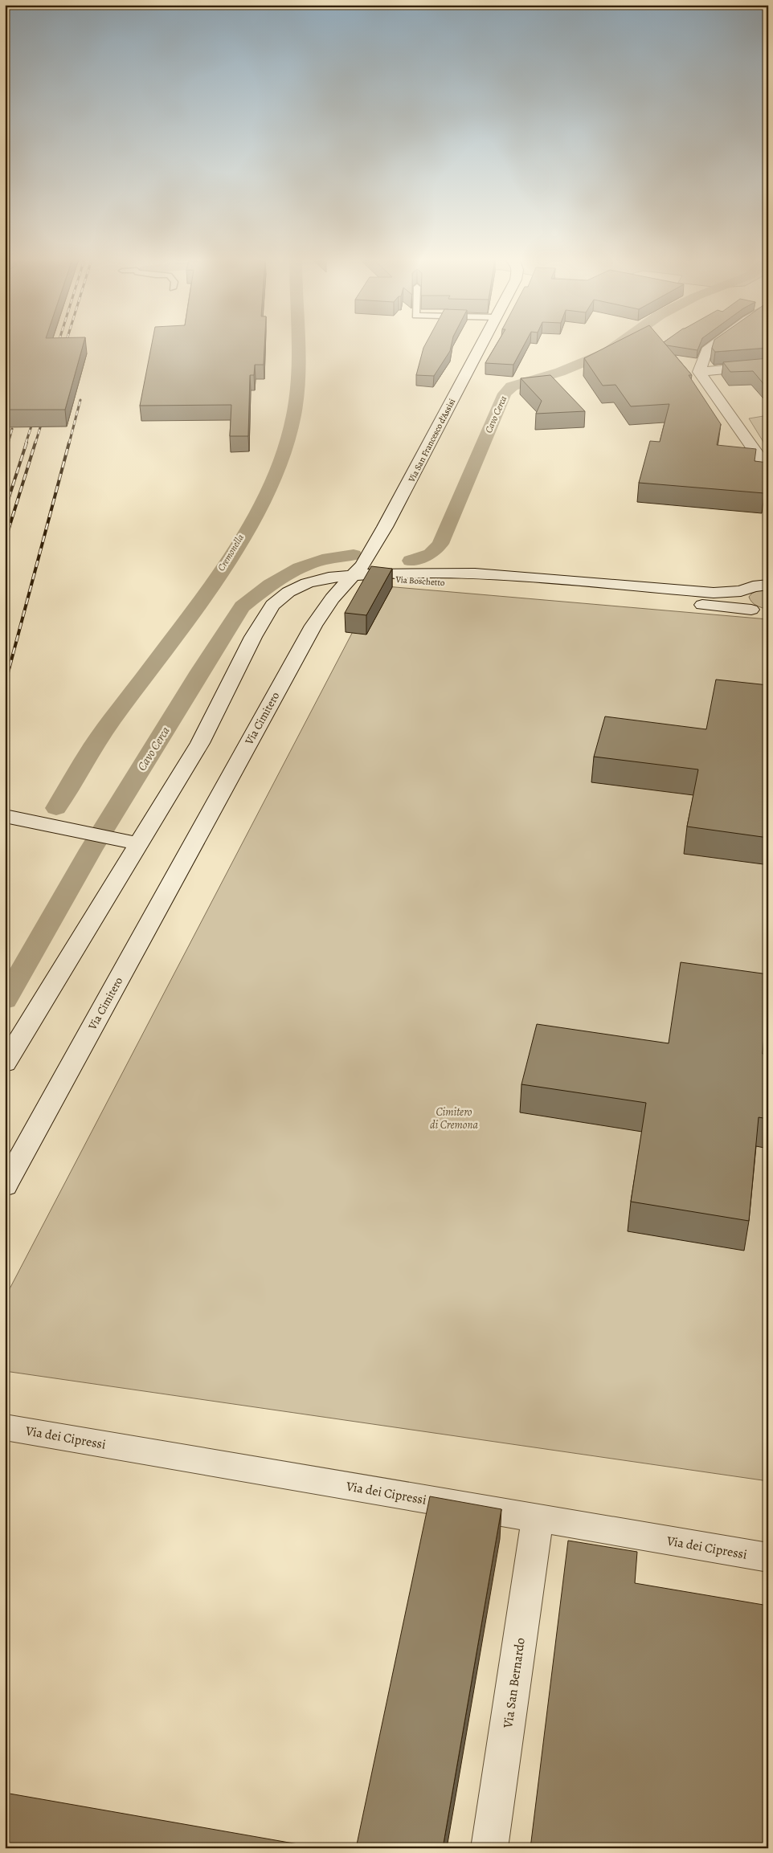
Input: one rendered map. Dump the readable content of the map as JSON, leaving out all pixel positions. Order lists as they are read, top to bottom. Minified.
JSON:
{"streets":{"street":["Via San Francesco d'Assisi","Via Boschetto","Via Cimitero","Via dei Cipressi","Via San Bernardo"]},"crossings":[["Via San Francesco d'Assisi","Via Boschetto"],["Via San Francesco d'Assisi","Via Cimitero"],["Via Boschetto","Via Cimitero"],["Via dei Cipressi","Via San Bernardo"]],"water":["Cavo Cerca","Cremonella"],"parks":["Cimitero di Cremona"]}
